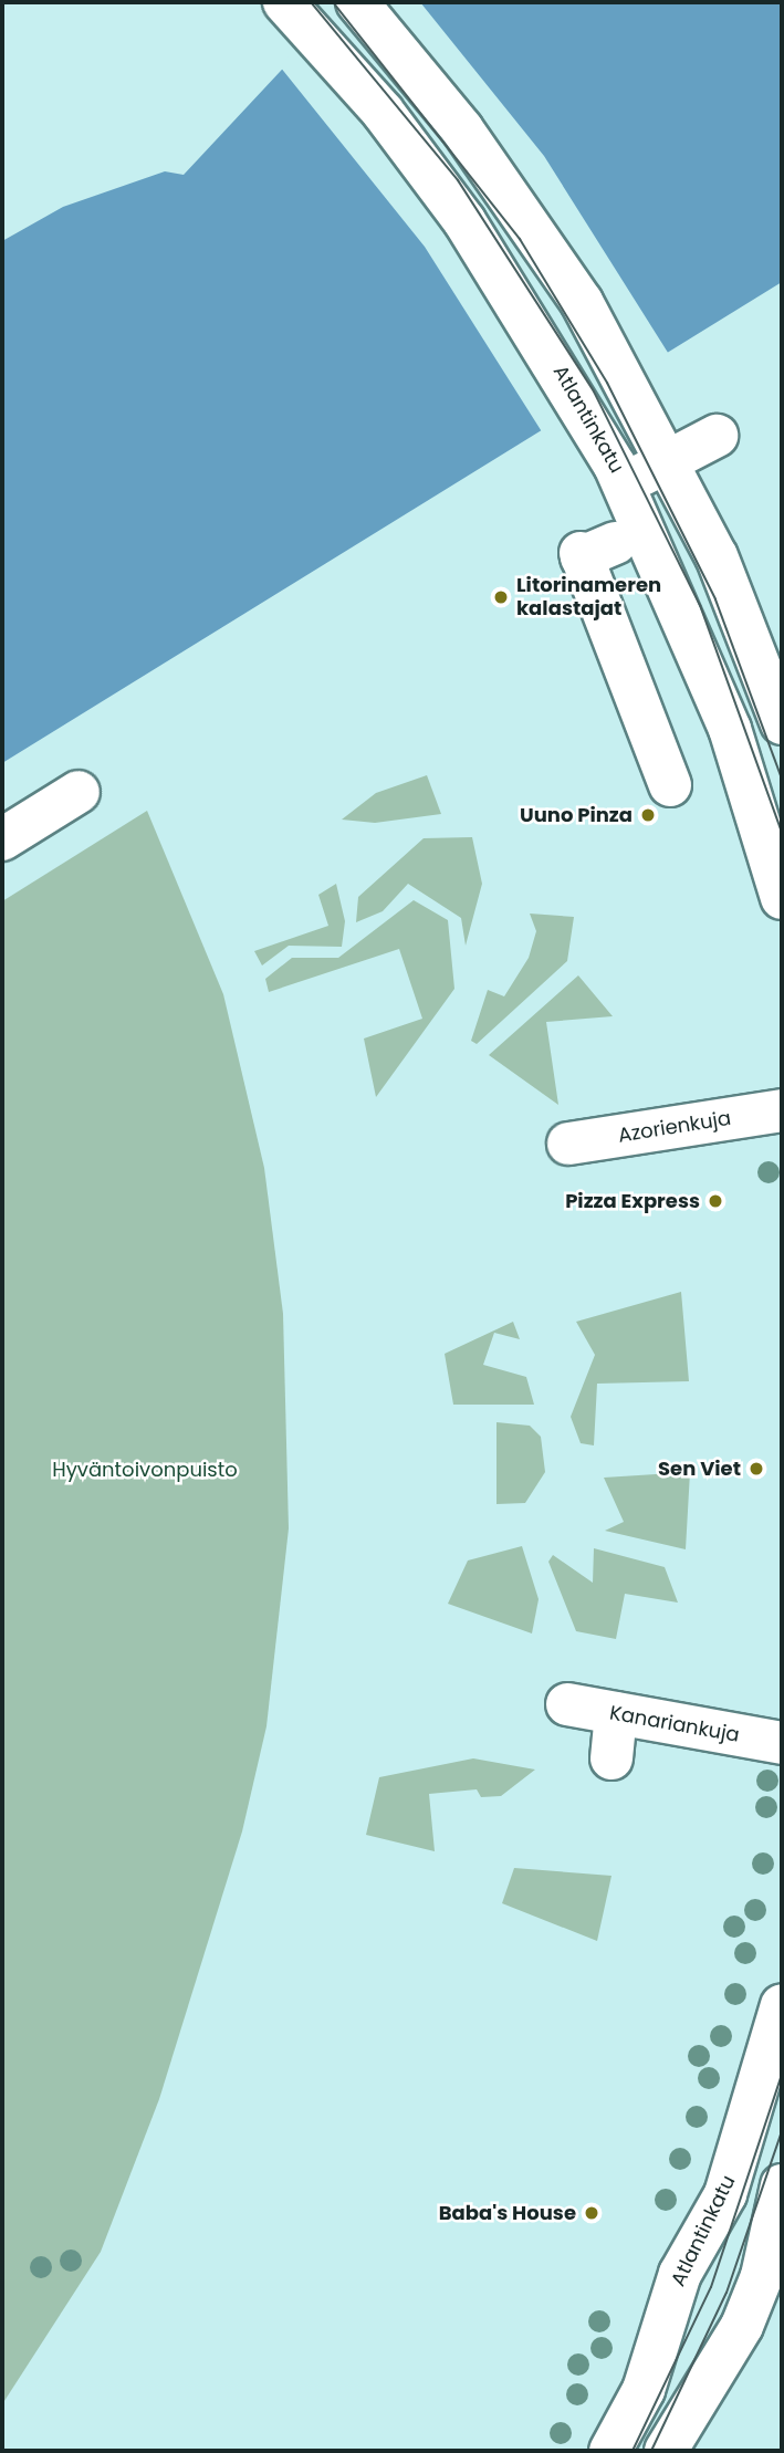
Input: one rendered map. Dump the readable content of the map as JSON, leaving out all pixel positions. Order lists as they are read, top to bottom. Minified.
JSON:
{"streets":{"street":["Atlantinkatu","Azorienkuja","Kanariankuja"]},"parks":["Hyväntoivonpuisto"],"places":["Litorinameren kalastajat","Uuno Pinza","Pizza Express","Sen Viet","Baba's House"]}
